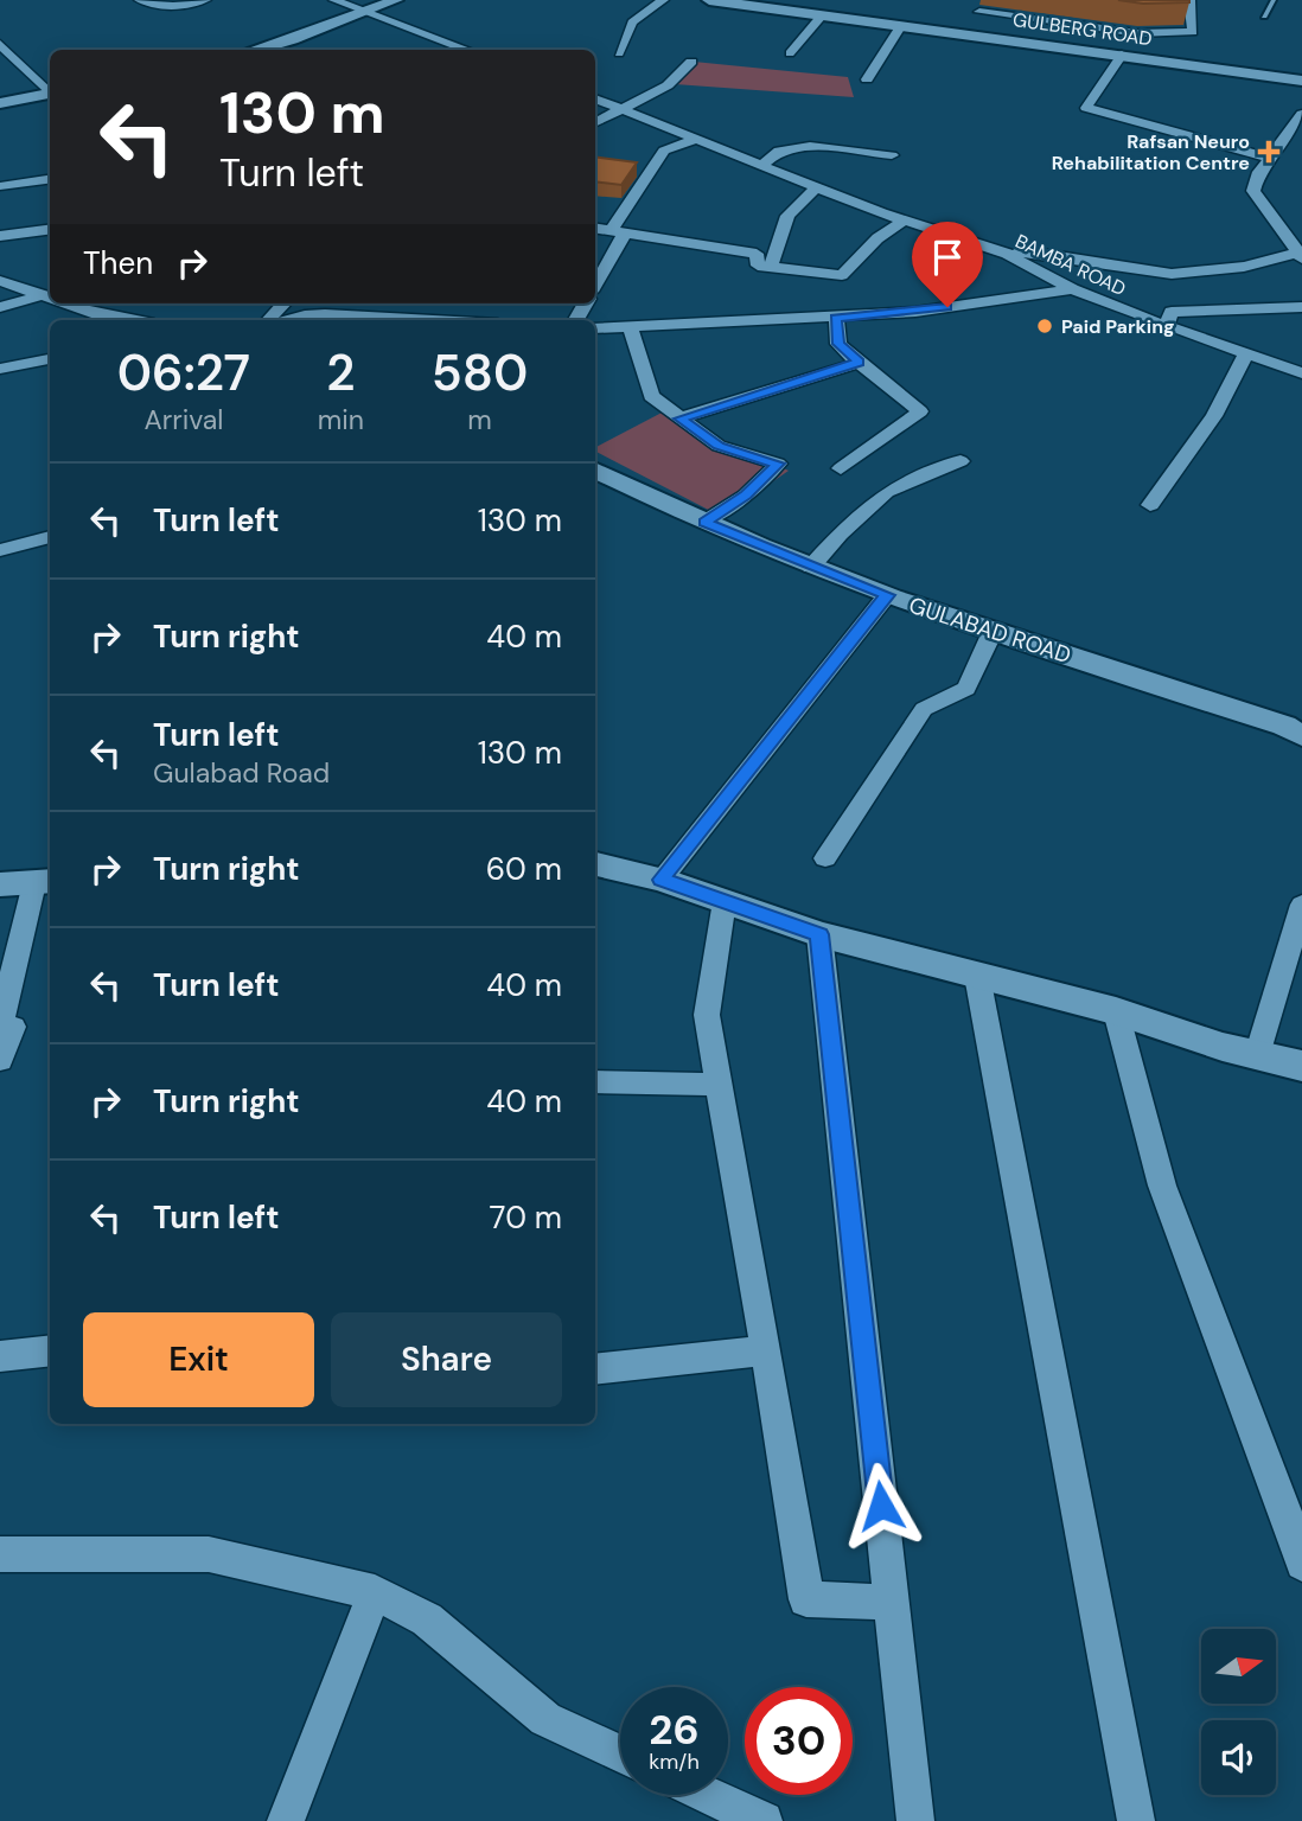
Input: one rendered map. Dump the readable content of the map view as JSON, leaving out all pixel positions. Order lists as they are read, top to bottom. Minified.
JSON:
{"streets":{"street":["GULBERG ROAD","BAMBA ROAD","GULABAD ROAD"]},"places":{"health":["Rafsan Neuro Rehabilitation Centre"],"other":["Paid Parking"]},"north":"right","page":{"turn":["130 m","Turn left"],"then":"Then","eta":["06:27","Arrival","2","min","580","m"],"list":[{"name":"Turn left","value":"130 m"},{"name":"Turn right","value":"40 m"},{"name":"Turn left","note":"Gulabad Road","value":"130 m"},{"name":"Turn right","value":"60 m"},{"name":"Turn left","value":"40 m"},{"name":"Turn right","value":"40 m"},{"name":"Turn left","value":"70 m"}],"buttons":["Exit","Share"],"speed":"26 km/h","limit":"30"}}
